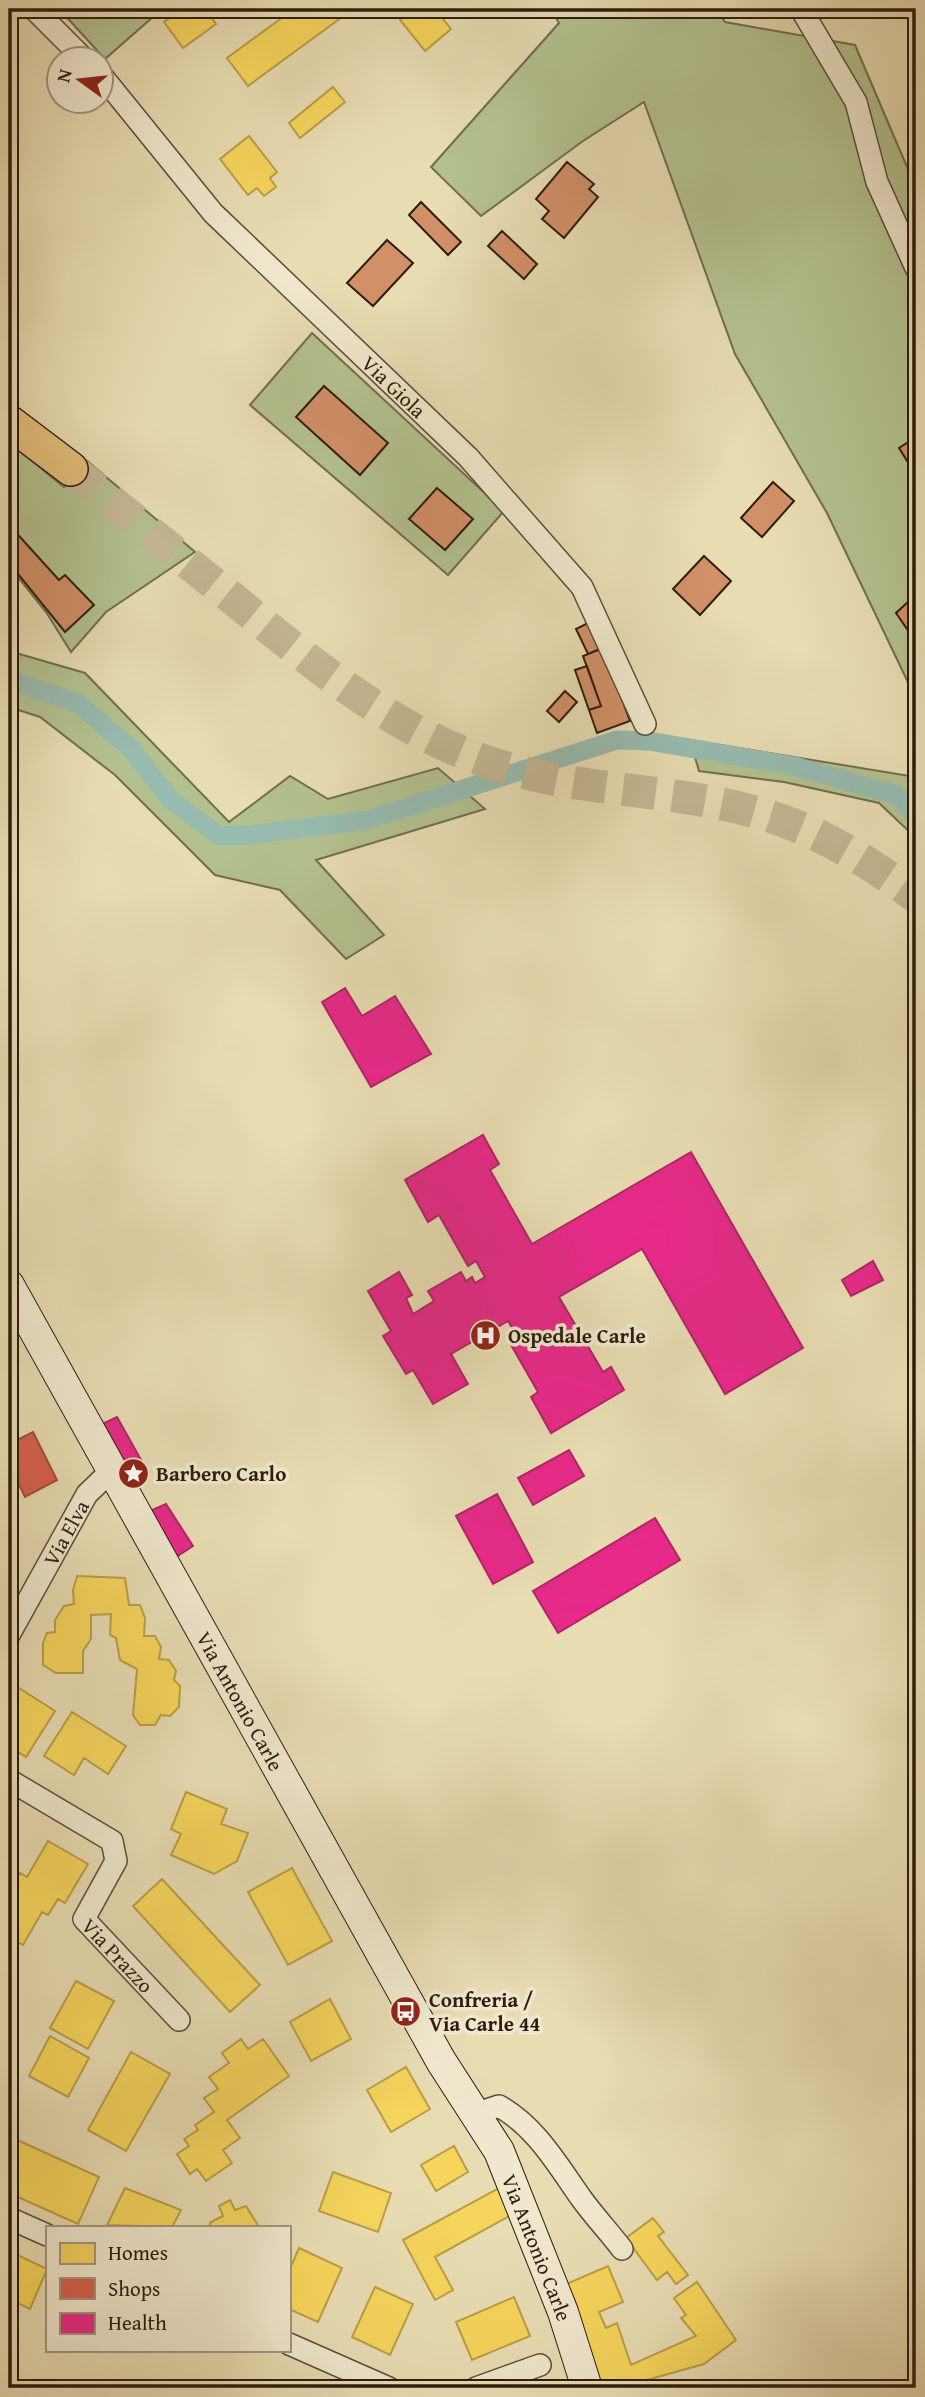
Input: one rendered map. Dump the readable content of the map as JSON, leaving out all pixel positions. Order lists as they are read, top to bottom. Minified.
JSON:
{"streets":{"street":["Via Giola","Via Elva","Via Antonio Carle","Via Prazzo"]},"crossings":[["Via Elva","Via Antonio Carle"]],"places":{"hospital":["Ospedale Carle"],"place":["Barbero Carlo"],"bus stop":["Confreria / Via Carle 44"]},"legend":["Homes","Shops","Health"],"north":"left"}
